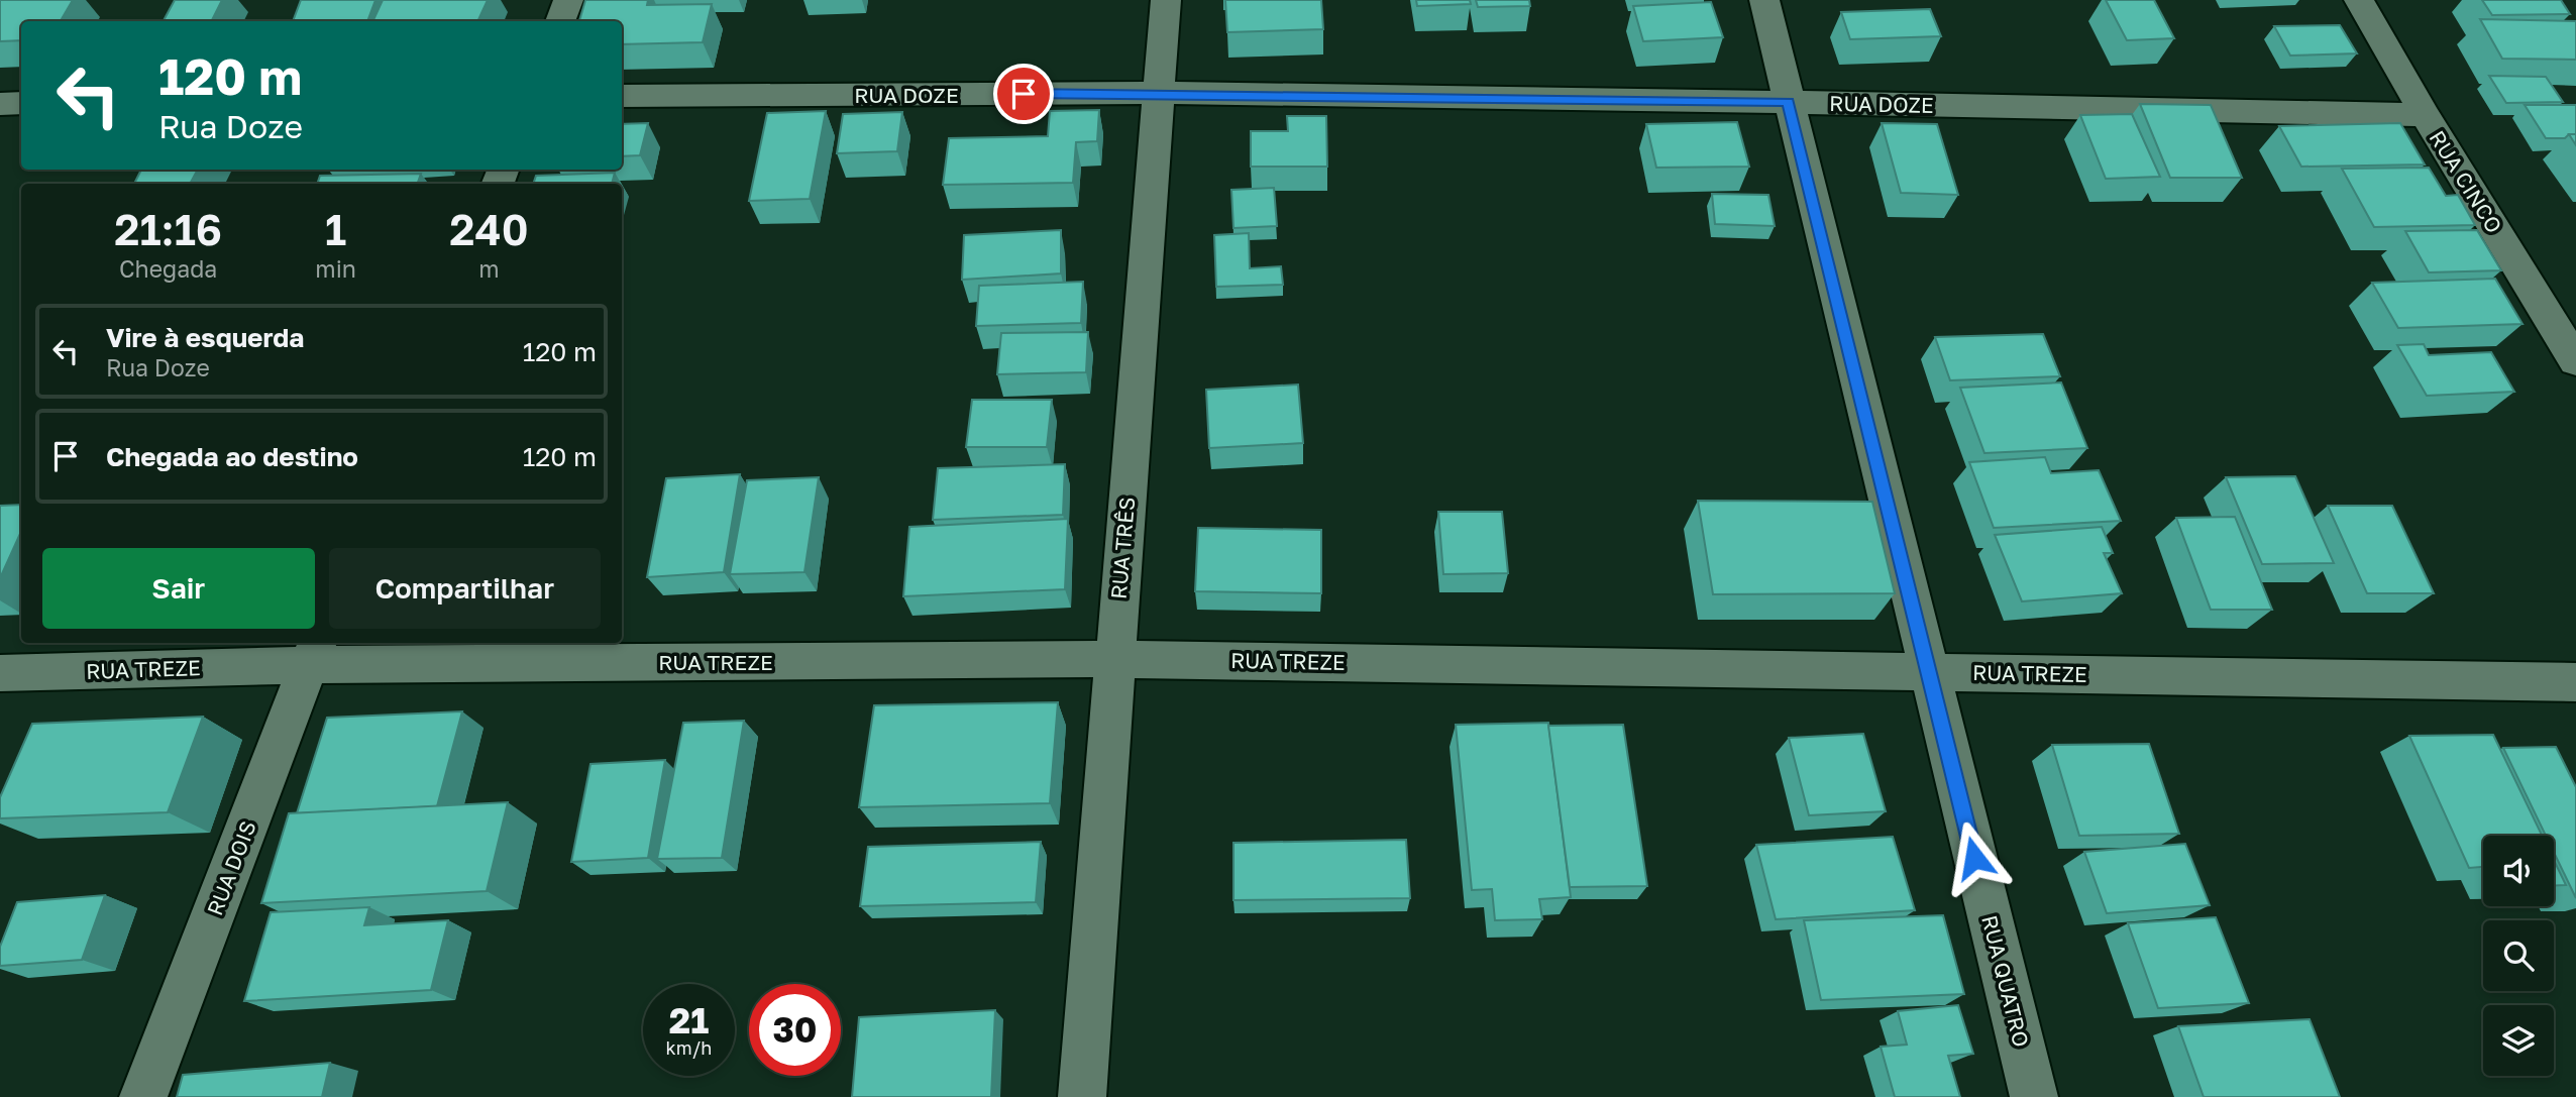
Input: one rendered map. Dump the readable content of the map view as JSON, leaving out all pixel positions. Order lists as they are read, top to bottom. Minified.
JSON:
{"streets":{"street":["RUA DOZE","RUA CINCO","RUA TRÊS","RUA TREZE","RUA DOIS","RUA QUATRO"]},"crossings":[["RUA DOZE","RUA CINCO"],["RUA DOZE","RUA TRÊS"],["RUA DOZE","RUA QUATRO"],["RUA TRÊS","RUA TREZE"],["RUA TREZE","RUA DOIS"],["RUA TREZE","RUA QUATRO"]],"page":{"turn":["120 m","Rua Doze"],"eta":["21:16","Chegada","1","min","240","m"],"list":[{"name":"Vire à esquerda","note":"Rua Doze","value":"120 m"},{"name":"Chegada ao destino","value":"120 m"}],"buttons":["Sair","Compartilhar"],"speed":"21 km/h","limit":"30"}}
